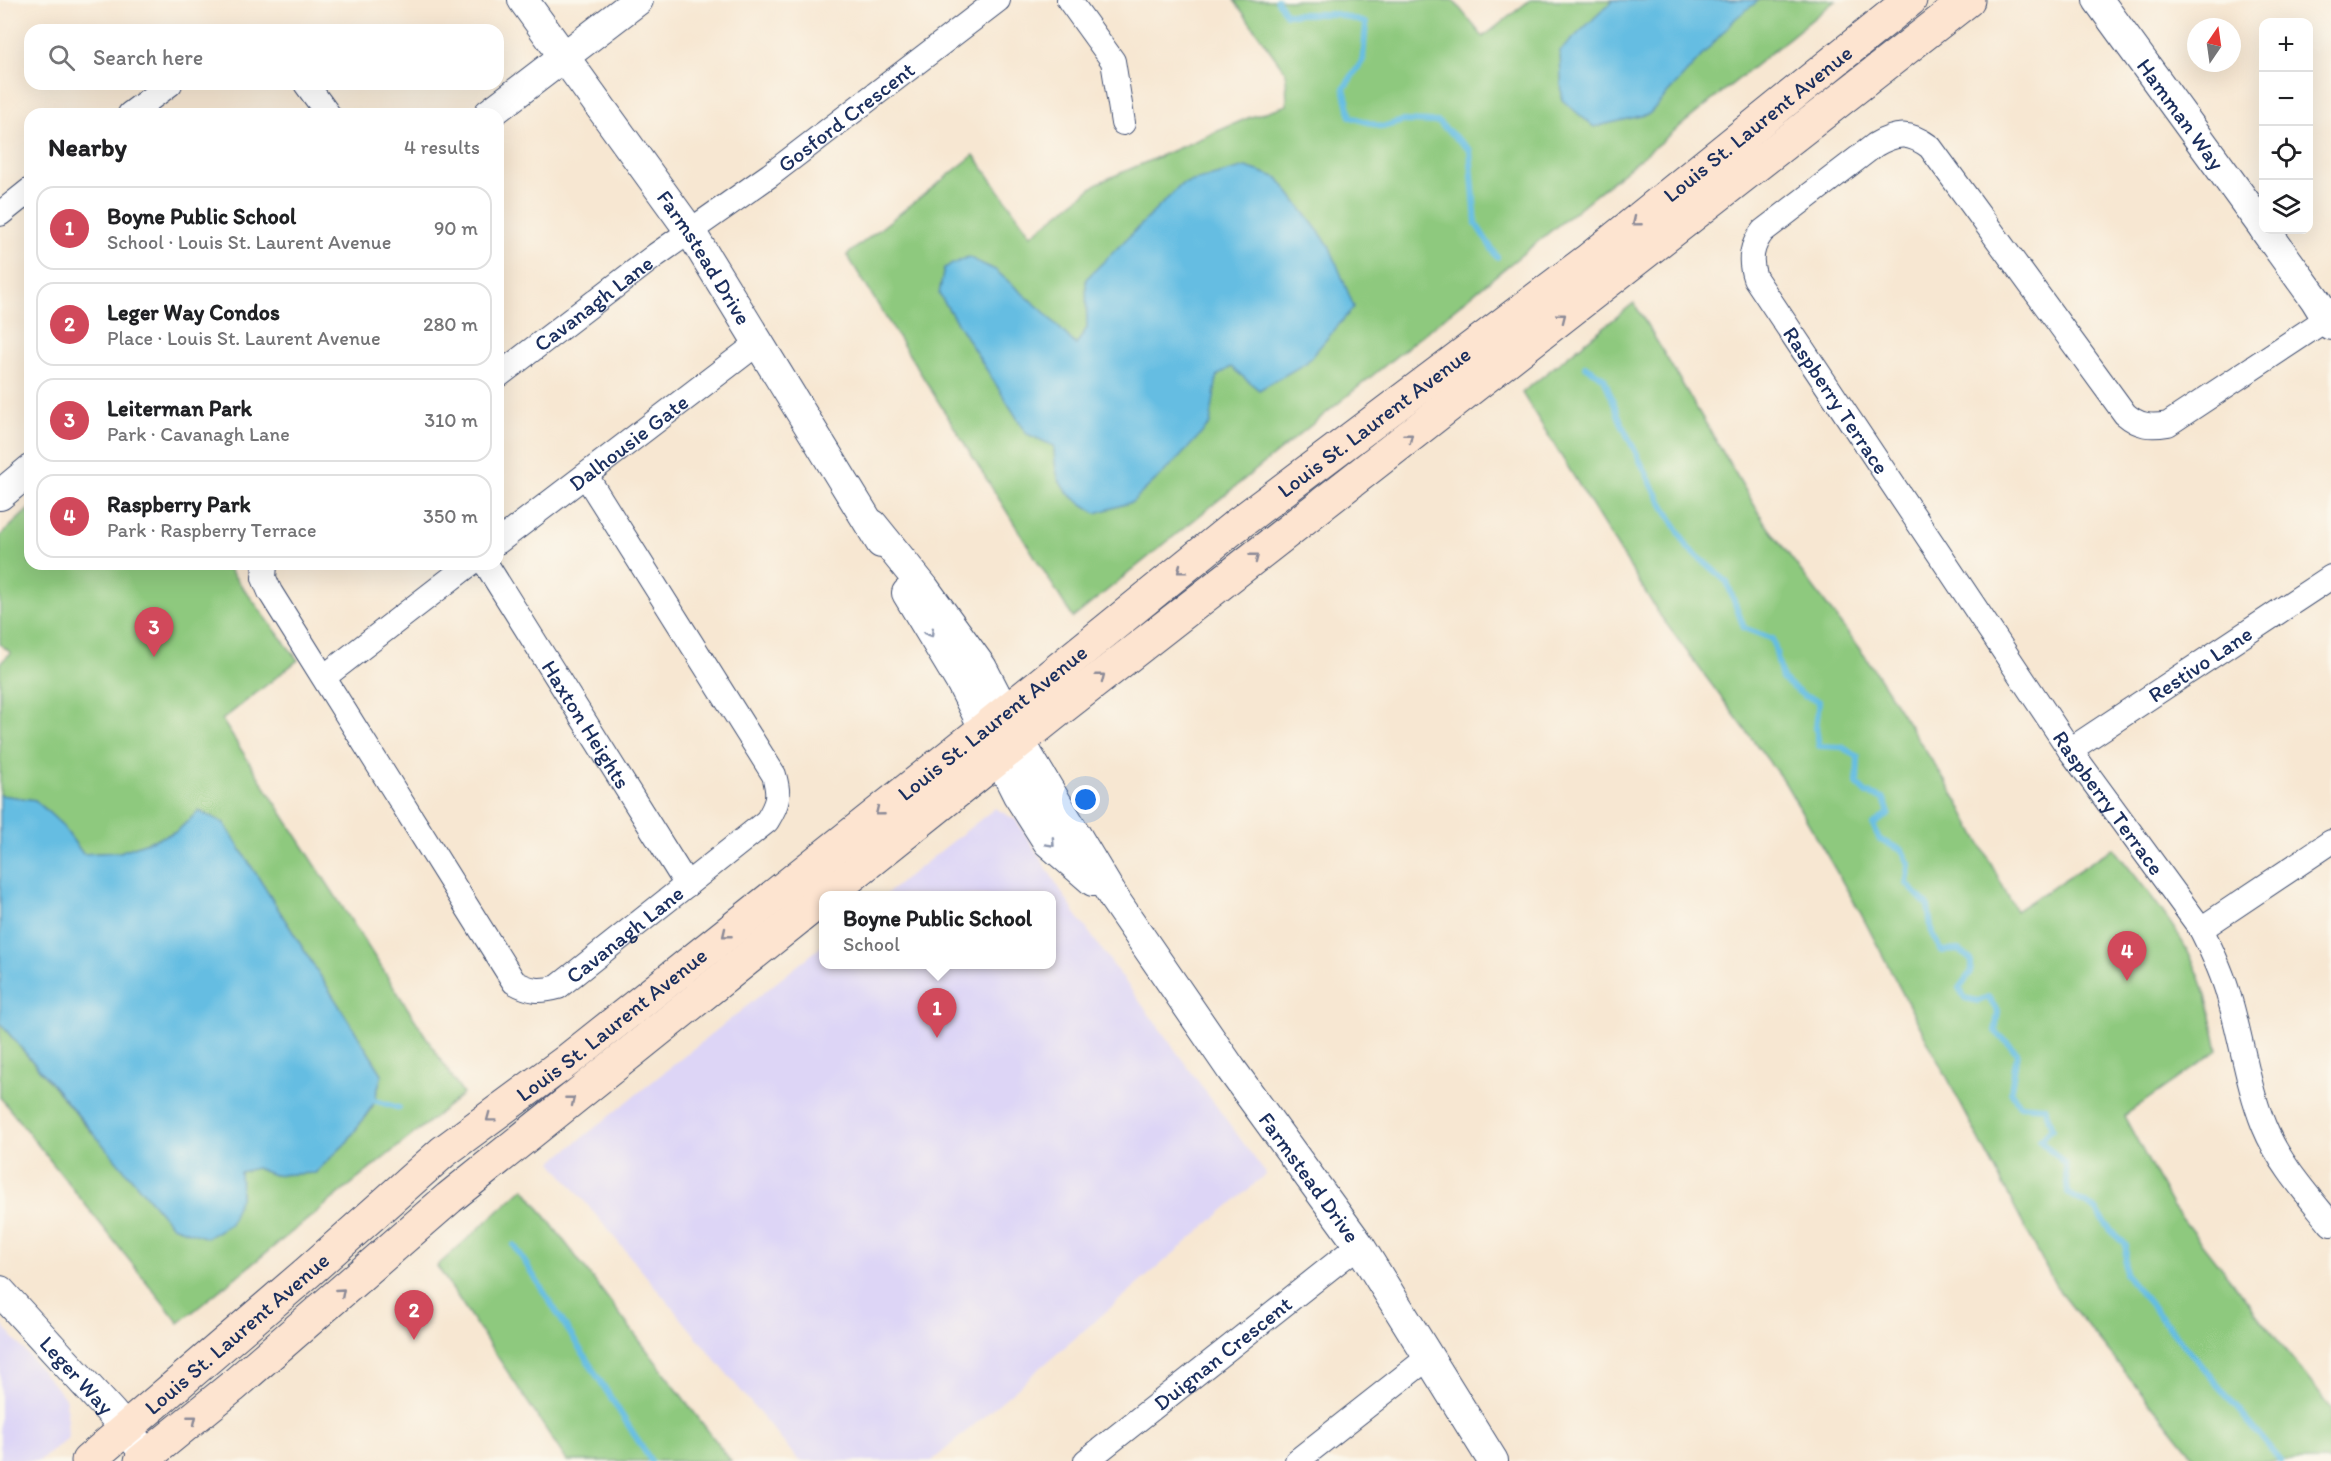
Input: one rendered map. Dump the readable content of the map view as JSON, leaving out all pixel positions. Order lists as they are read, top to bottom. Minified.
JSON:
{"streets":{"main road":["Louis St. Laurent Avenue"],"street":["Hamman Way","Gosford Crescent","Farmstead Drive","Cavanagh Lane","Raspberry Terrace","Dalhousie Gate","Restivo Lane","Haxton Heights","Duignan Crescent","Leger Way"]},"crossings":[["Hamman Way","Raspberry Terrace"],["Gosford Crescent","Farmstead Drive"],["Gosford Crescent","Cavanagh Lane"],["Louis St. Laurent Avenue","Farmstead Drive"],["Louis St. Laurent Avenue","Leger Way"],["Farmstead Drive","Cavanagh Lane"],["Farmstead Drive","Dalhousie Gate"],["Farmstead Drive","Duignan Crescent"],["Cavanagh Lane","Dalhousie Gate"],["Cavanagh Lane","Haxton Heights"],["Raspberry Terrace","Restivo Lane"]],"north":"top","page":{"map_buttons":["+","−"],"search":"Search here","heading":["Nearby","4 results"],"list":[{"mark":"1","name":"Boyne Public School","note":"School · Louis St. Laurent Avenue","value":"90 m"},{"mark":"2","name":"Leger Way Condos","note":"Place · Louis St. Laurent Avenue","value":"280 m"},{"mark":"3","name":"Leiterman Park","note":"Park · Cavanagh Lane","value":"310 m"},{"mark":"4","name":"Raspberry Park","note":"Park · Raspberry Terrace","value":"350 m"}],"pins":["3","4","1","2"],"popup":["Boyne Public School","School"]}}
